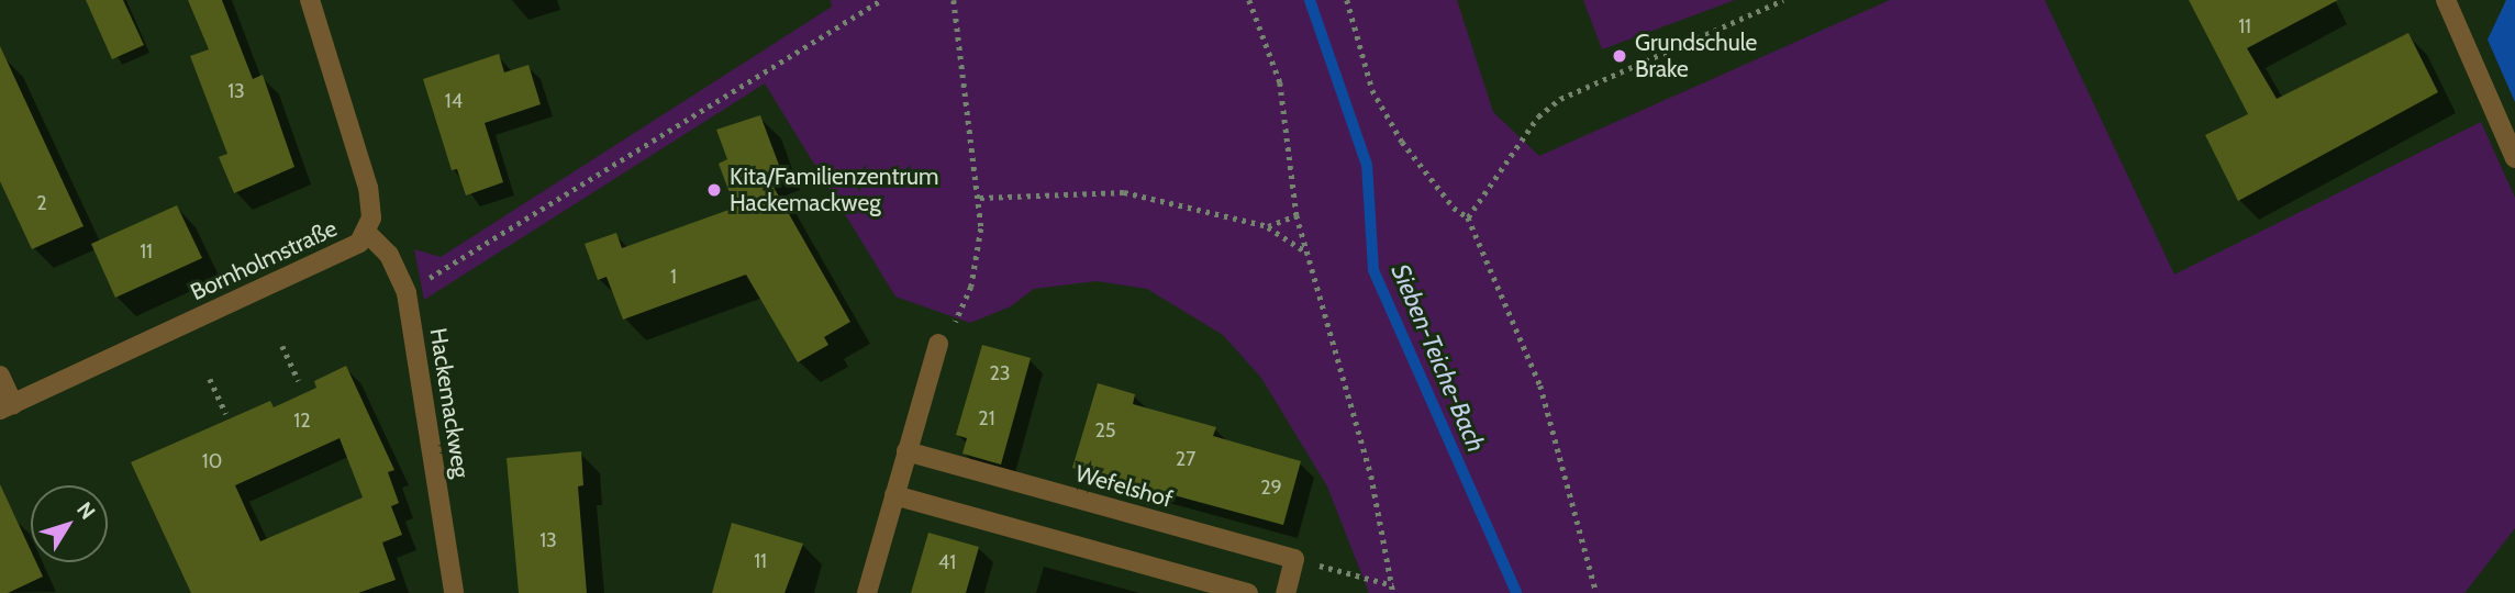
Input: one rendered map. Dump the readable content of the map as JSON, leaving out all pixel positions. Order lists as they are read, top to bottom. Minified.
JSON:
{"streets":{"street":["Bornholmstraße","Hackemackweg","Wefelshof"]},"crossings":[["Bornholmstraße","Hackemackweg"]],"water":["Sieben-Teiche-Bach"],"places":["Grundschule Brake","Kita/Familienzentrum Hackemackweg"],"house_numbers":["11","13","14","2","11","1","23","21","12","25","27","10","29","13","11","41"],"north":"top right"}
